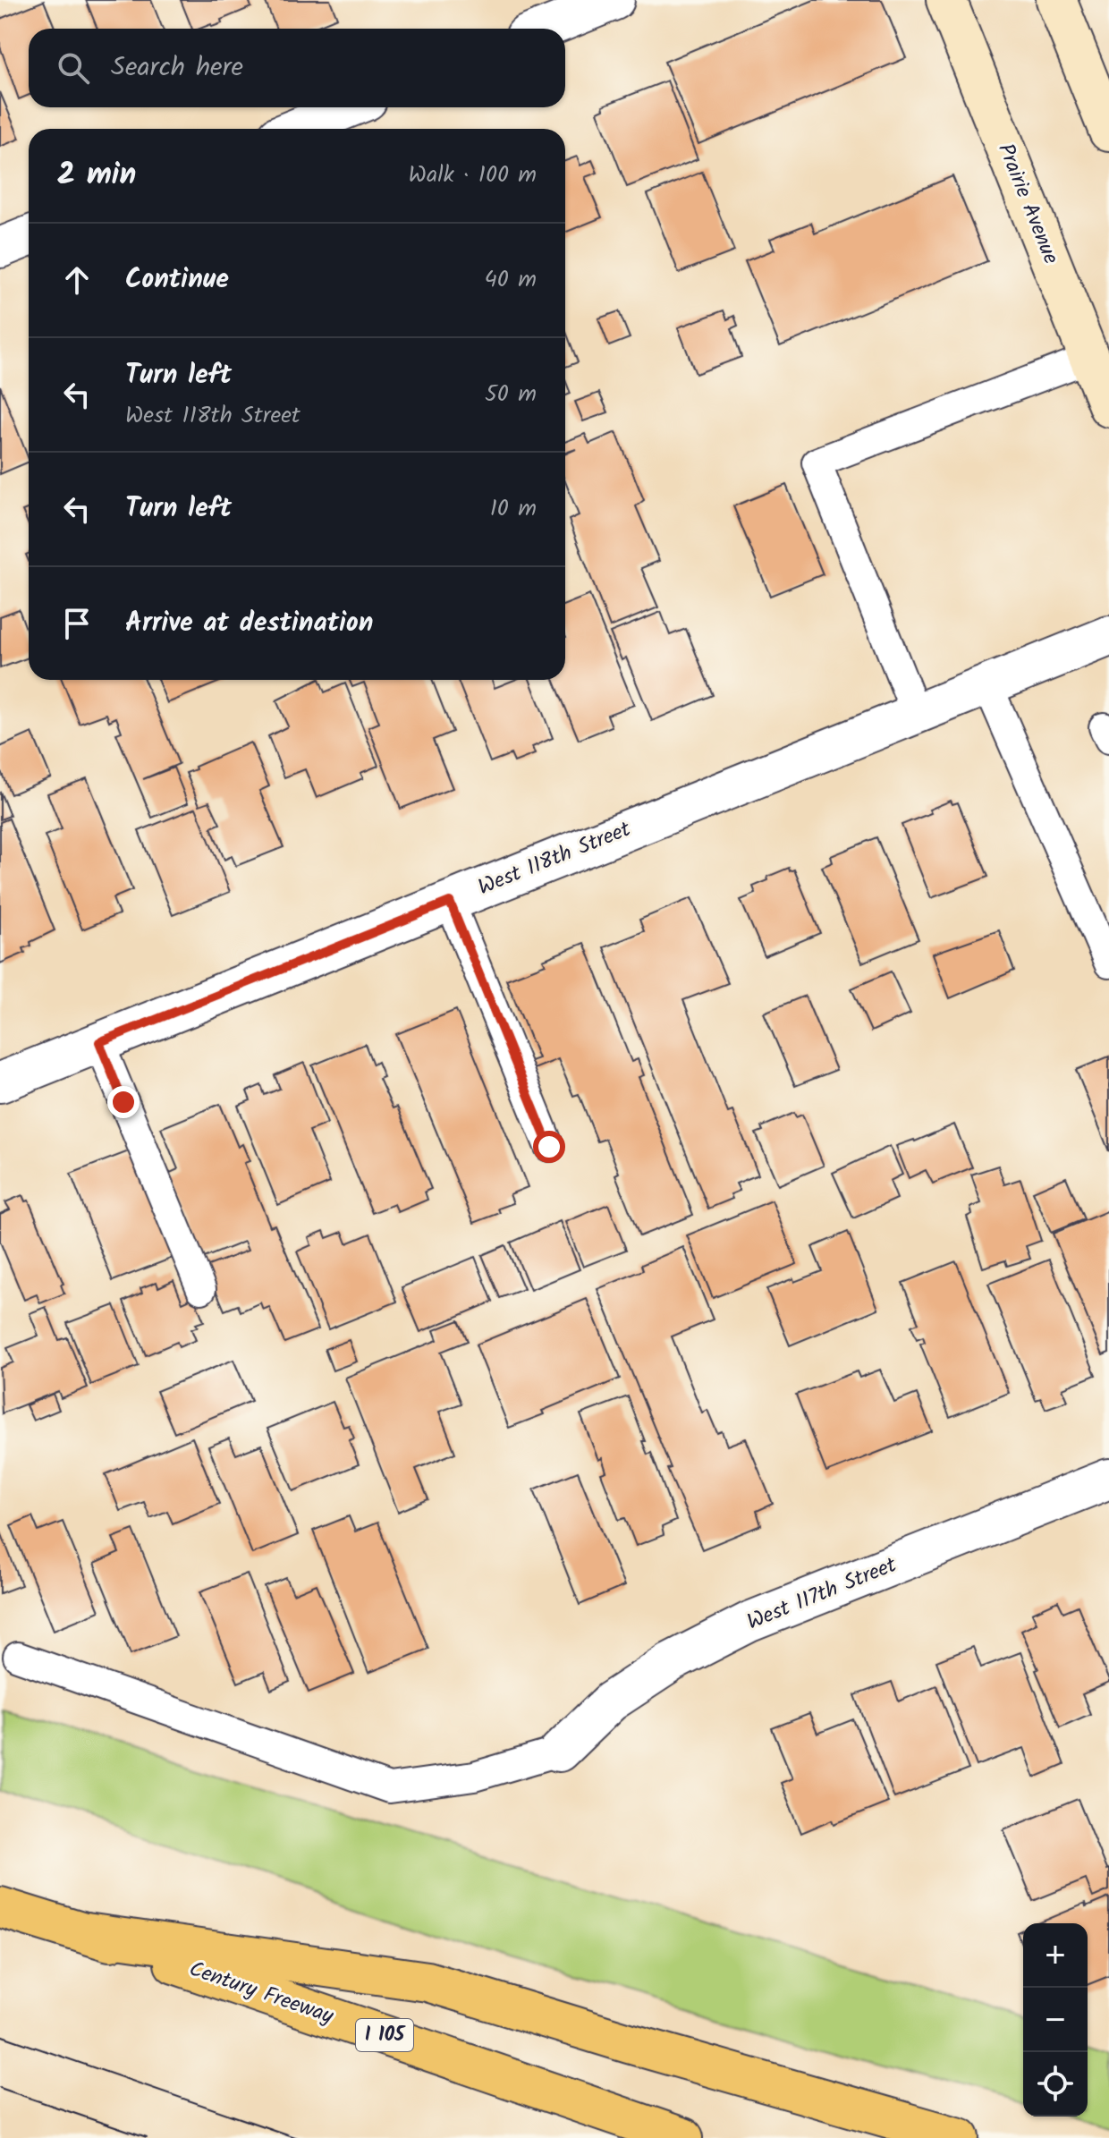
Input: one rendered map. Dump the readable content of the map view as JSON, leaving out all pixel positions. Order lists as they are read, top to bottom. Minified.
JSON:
{"streets":{"highway":["Century Freeway","I 105"],"main road":["Prairie Avenue"],"street":["West 118th Street","West 117th Street"]},"page":{"search":"Search here","heading":["2 min","Walk · 100 m"],"list":[["Continue","40 m"],["Turn left","West 118th Street","50 m"],["Turn left","10 m"],"Arrive at destination"],"map_buttons":["+","−"]}}
